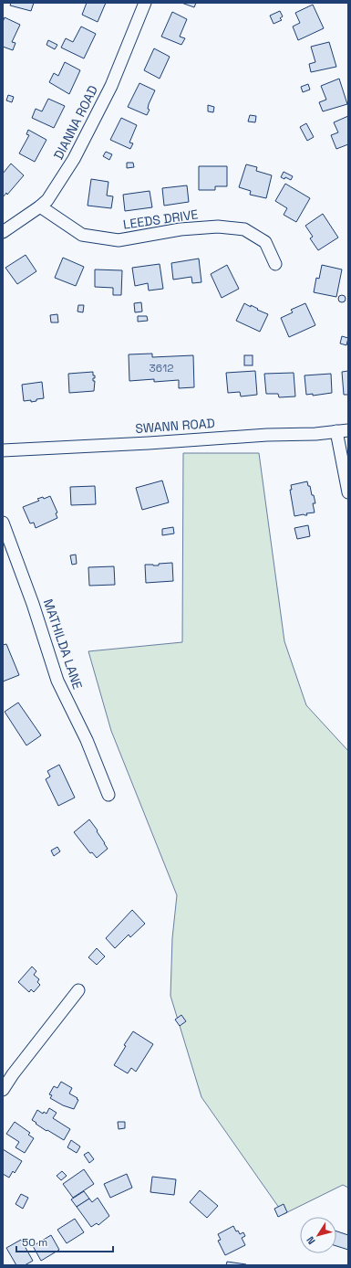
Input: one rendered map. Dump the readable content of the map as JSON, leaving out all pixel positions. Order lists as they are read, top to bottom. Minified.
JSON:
{"streets":{"street":["DIANNA ROAD","LEEDS DRIVE","SWANN ROAD","MATHILDA LANE"]},"crossings":[["DIANNA ROAD","LEEDS DRIVE"]],"house_numbers":["3612"],"scale_bar":"50 m","north":"bottom left"}
